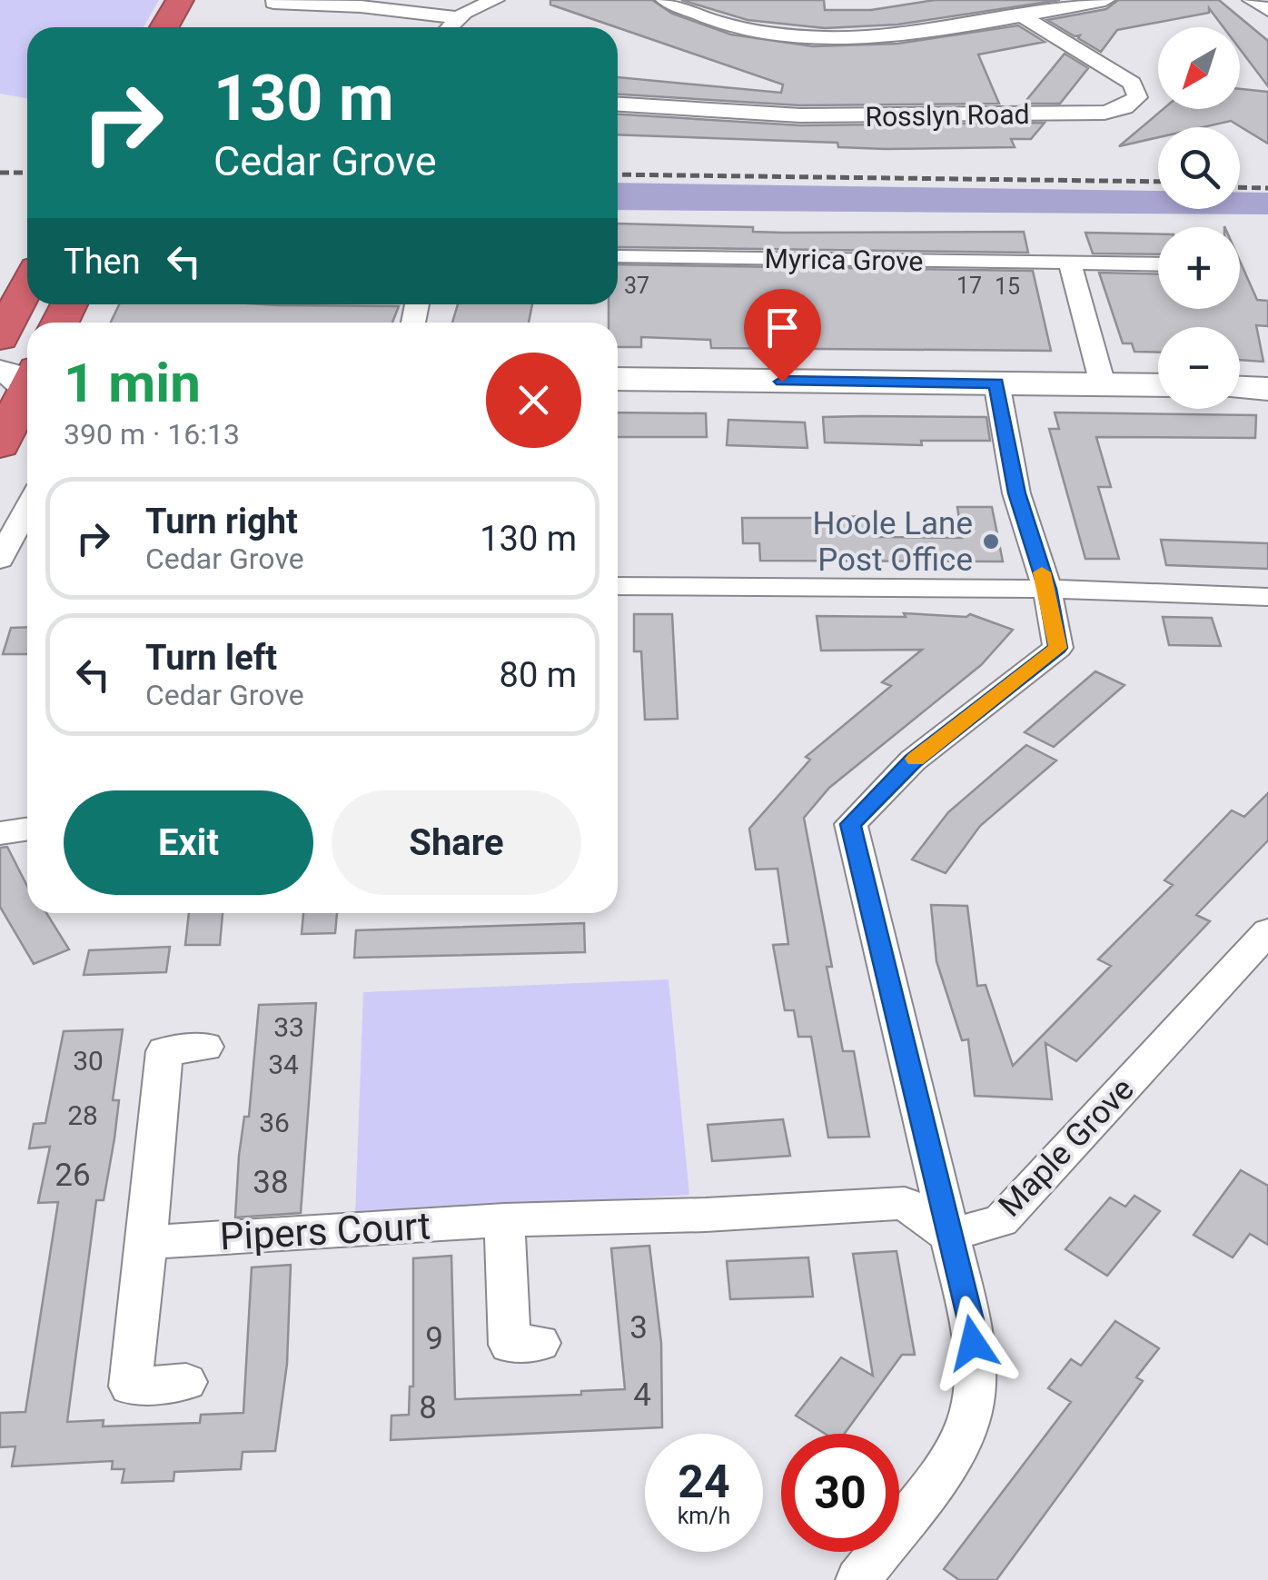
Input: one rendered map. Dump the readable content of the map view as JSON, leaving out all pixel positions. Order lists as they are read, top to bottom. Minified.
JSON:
{"streets":{"street":["Rosslyn Road","Myrica Grove","Maple Grove","Pipers Court"]},"crossings":[["Maple Grove","Pipers Court"]],"places":["Hoole Lane Post Office"],"house_numbers":["37","17","15","33","30","34","28","36","26","38","3","9","4","8"],"north":"bottom left","page":{"map_buttons":["+","−"],"turn":["130 m","Cedar Grove"],"then":"Then","heading":["1 min","390 m · 16:13"],"list":[{"name":"Turn right","note":"Cedar Grove","value":"130 m"},{"name":"Turn left","note":"Cedar Grove","value":"80 m"}],"buttons":["Exit","Share"],"speed":"24 km/h","limit":"30"}}
